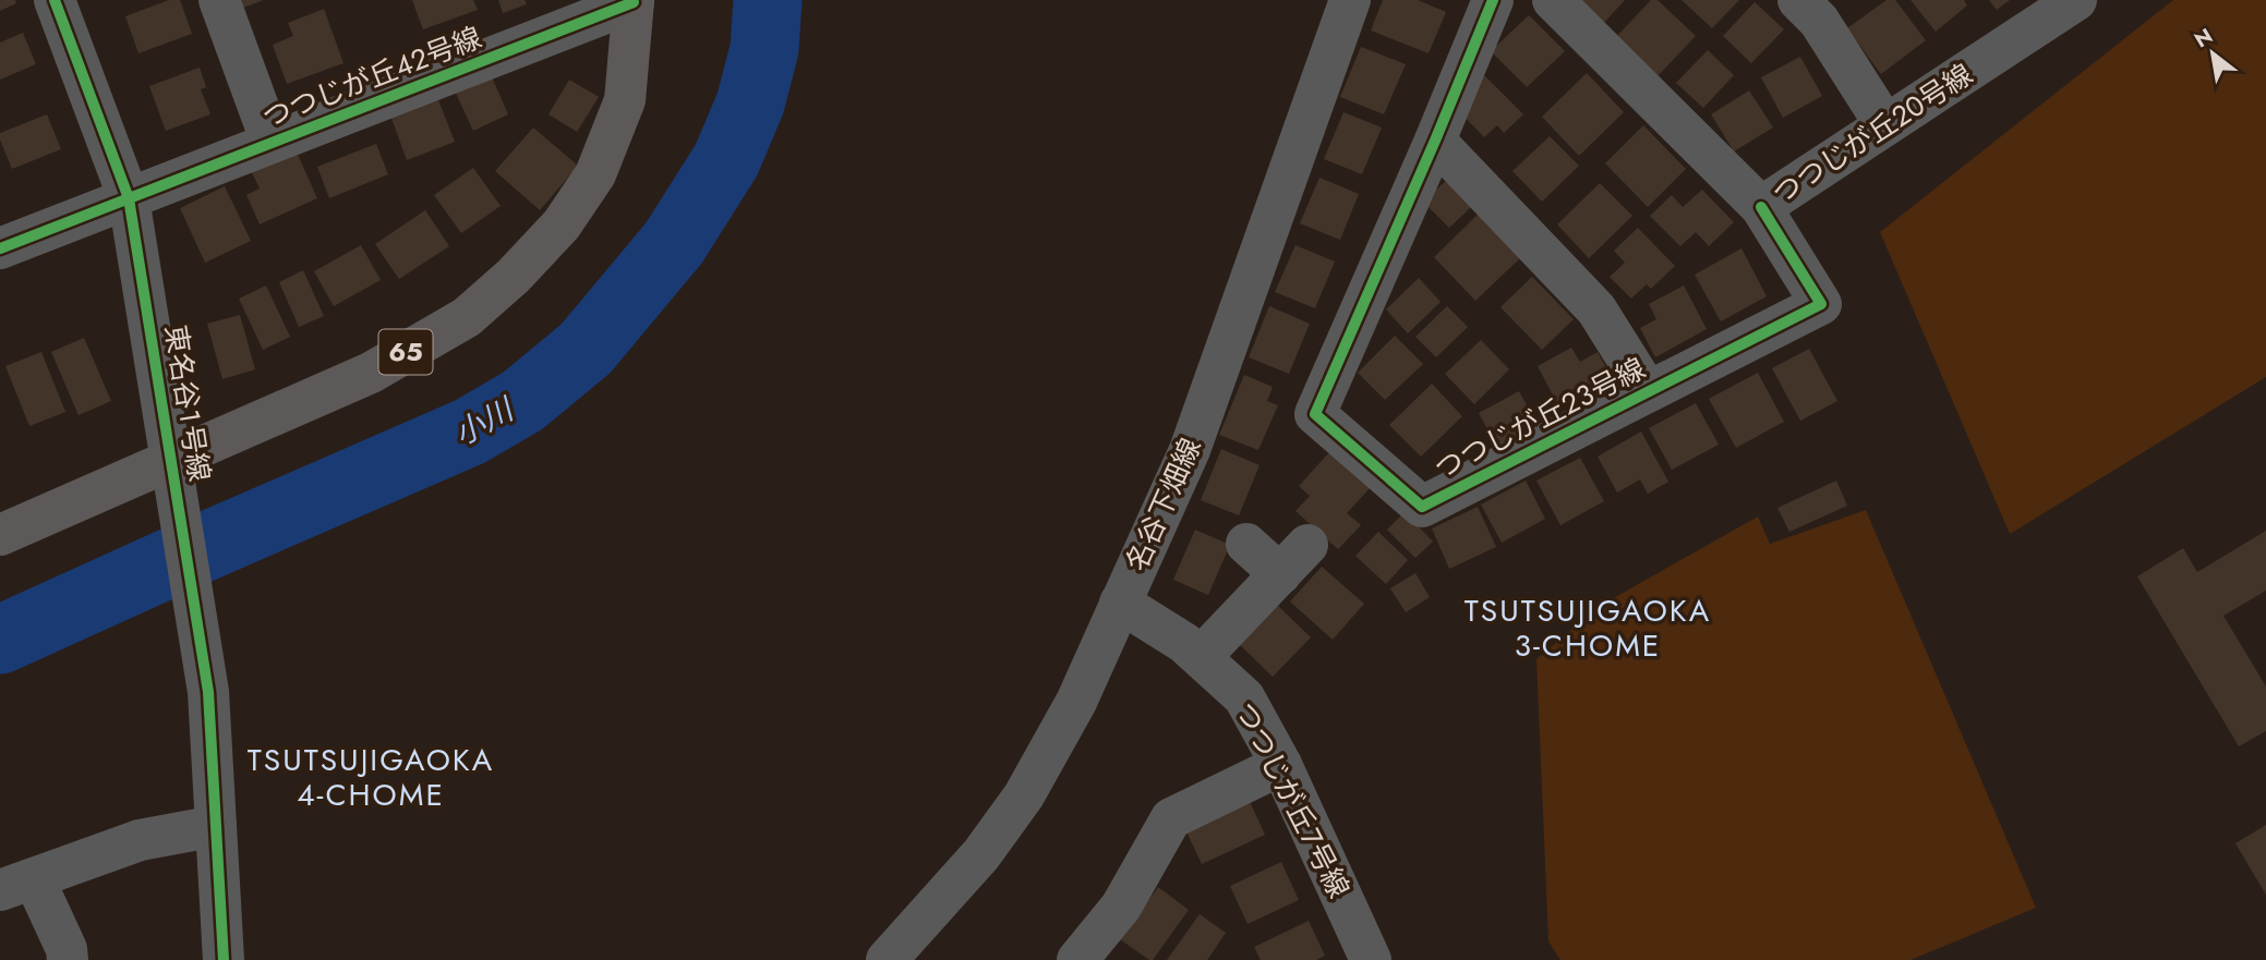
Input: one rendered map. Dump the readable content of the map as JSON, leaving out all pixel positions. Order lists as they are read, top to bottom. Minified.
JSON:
{"streets":{"main road":["65"],"street":["つつじが丘４２号線","つつじが丘２０号線","東名谷１号線","つつじが丘２３号線","名谷下畑線","つつじが丘７号線"]},"crossings":[["つつじが丘４２号線","65"],["つつじが丘４２号線","東名谷１号線"],["つつじが丘２０号線","つつじが丘２３号線"],["名谷下畑線","つつじが丘７号線"]],"districts":["TSUTSUJIGAOKA 3-CHOME","TSUTSUJIGAOKA 4-CHOME"],"water":["小川"],"north":"top left"}
